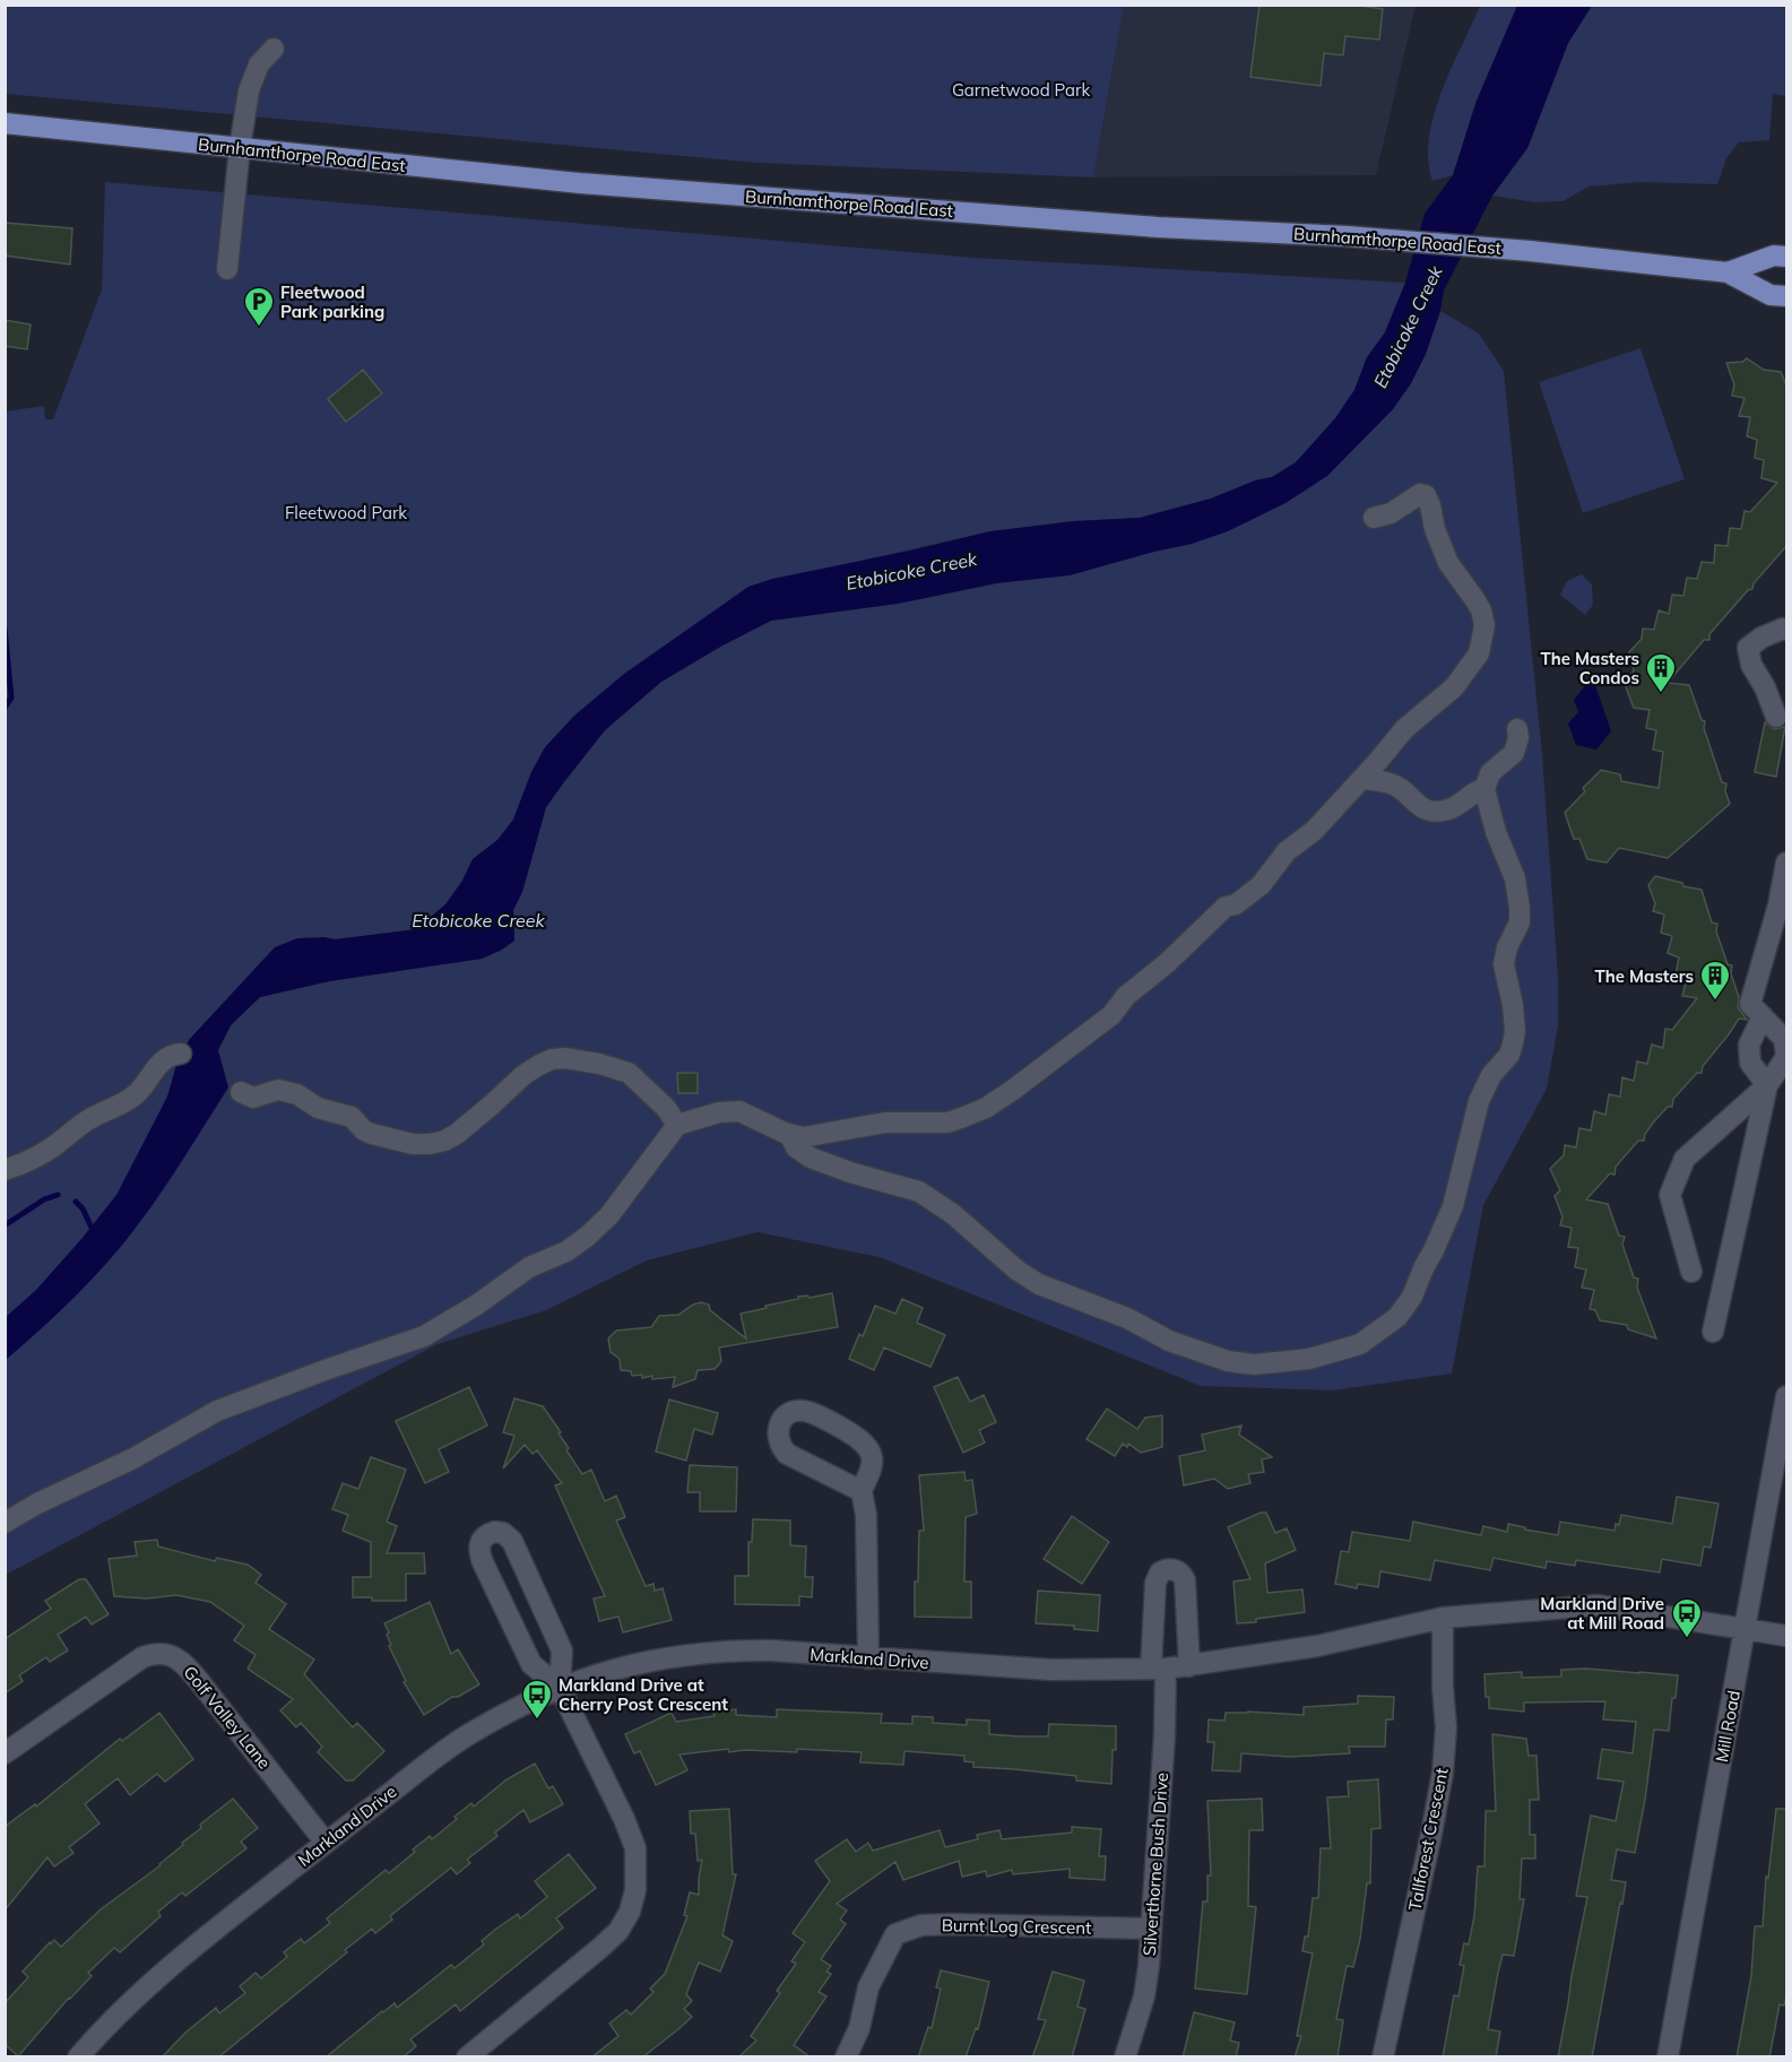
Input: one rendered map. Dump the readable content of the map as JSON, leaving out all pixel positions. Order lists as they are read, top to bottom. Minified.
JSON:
{"streets":{"main road":["Burnhamthorpe Road East"],"street":["Markland Drive","Golf Valley Lane","Mill Road","Tallforest Crescent","Silverthorne Bush Drive","Burnt Log Crescent"]},"crossings":[["Markland Drive","Golf Valley Lane"],["Markland Drive","Mill Road"],["Markland Drive","Tallforest Crescent"],["Markland Drive","Silverthorne Bush Drive"],["Silverthorne Bush Drive","Burnt Log Crescent"]],"water":["Etobicoke Creek"],"parks":["Garnetwood Park","Fleetwood Park"],"places":{"parking":["Fleetwood Park parking"],"building":["The Masters Condos","The Masters"],"bus stop":["Markland Drive at Mill Road","Markland Drive at Cherry Post Crescent"]}}
